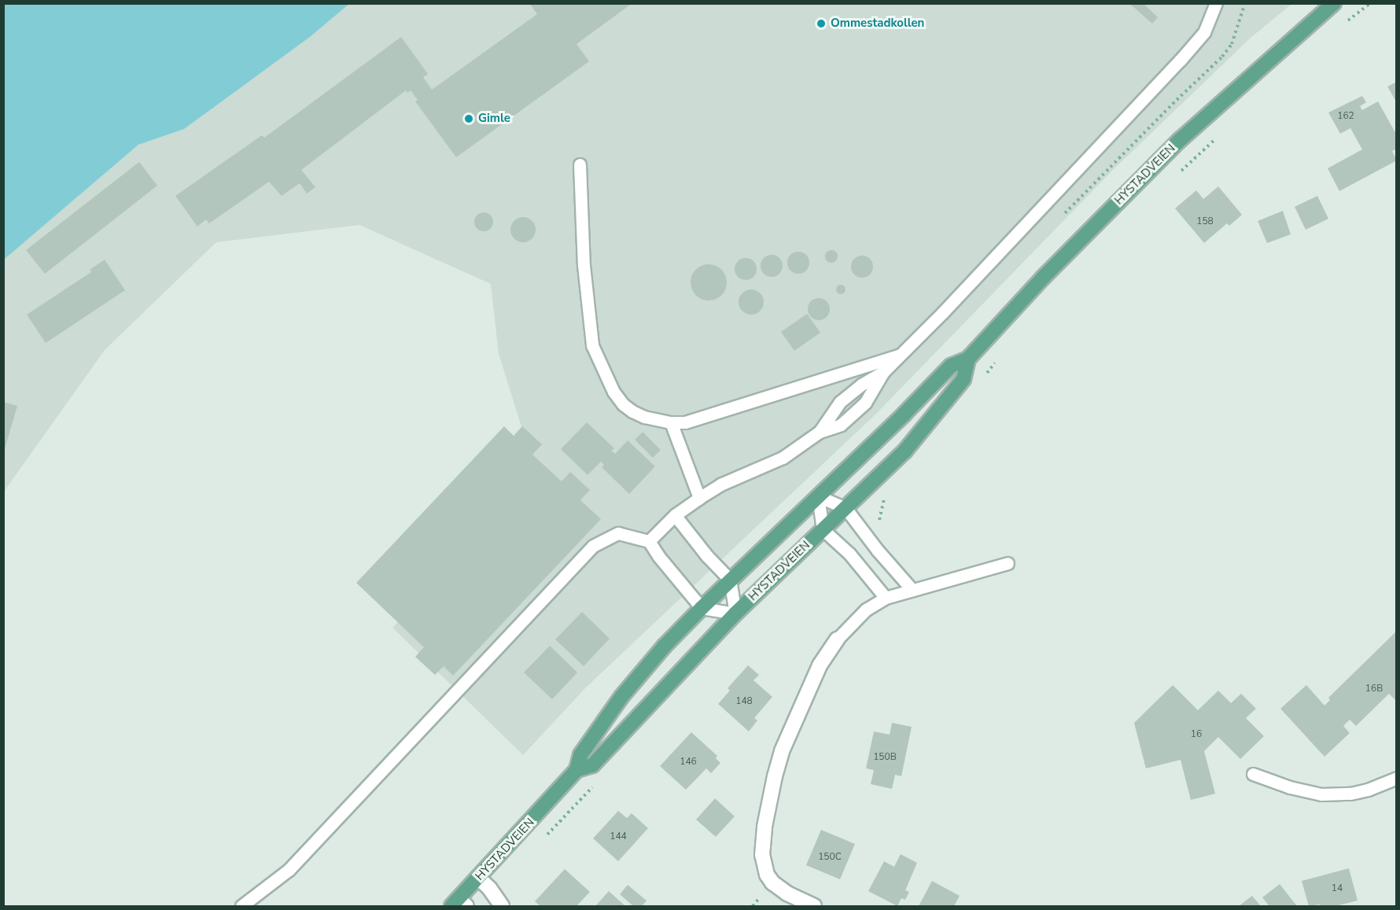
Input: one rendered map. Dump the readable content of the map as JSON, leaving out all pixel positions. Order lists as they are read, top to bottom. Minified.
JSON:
{"streets":{"main road":["HYSTADVEIEN"]},"places":["Ommestadkollen","Gimle"],"house_numbers":["162","158","16B","148","16","150B","146","144","150C","14"]}
